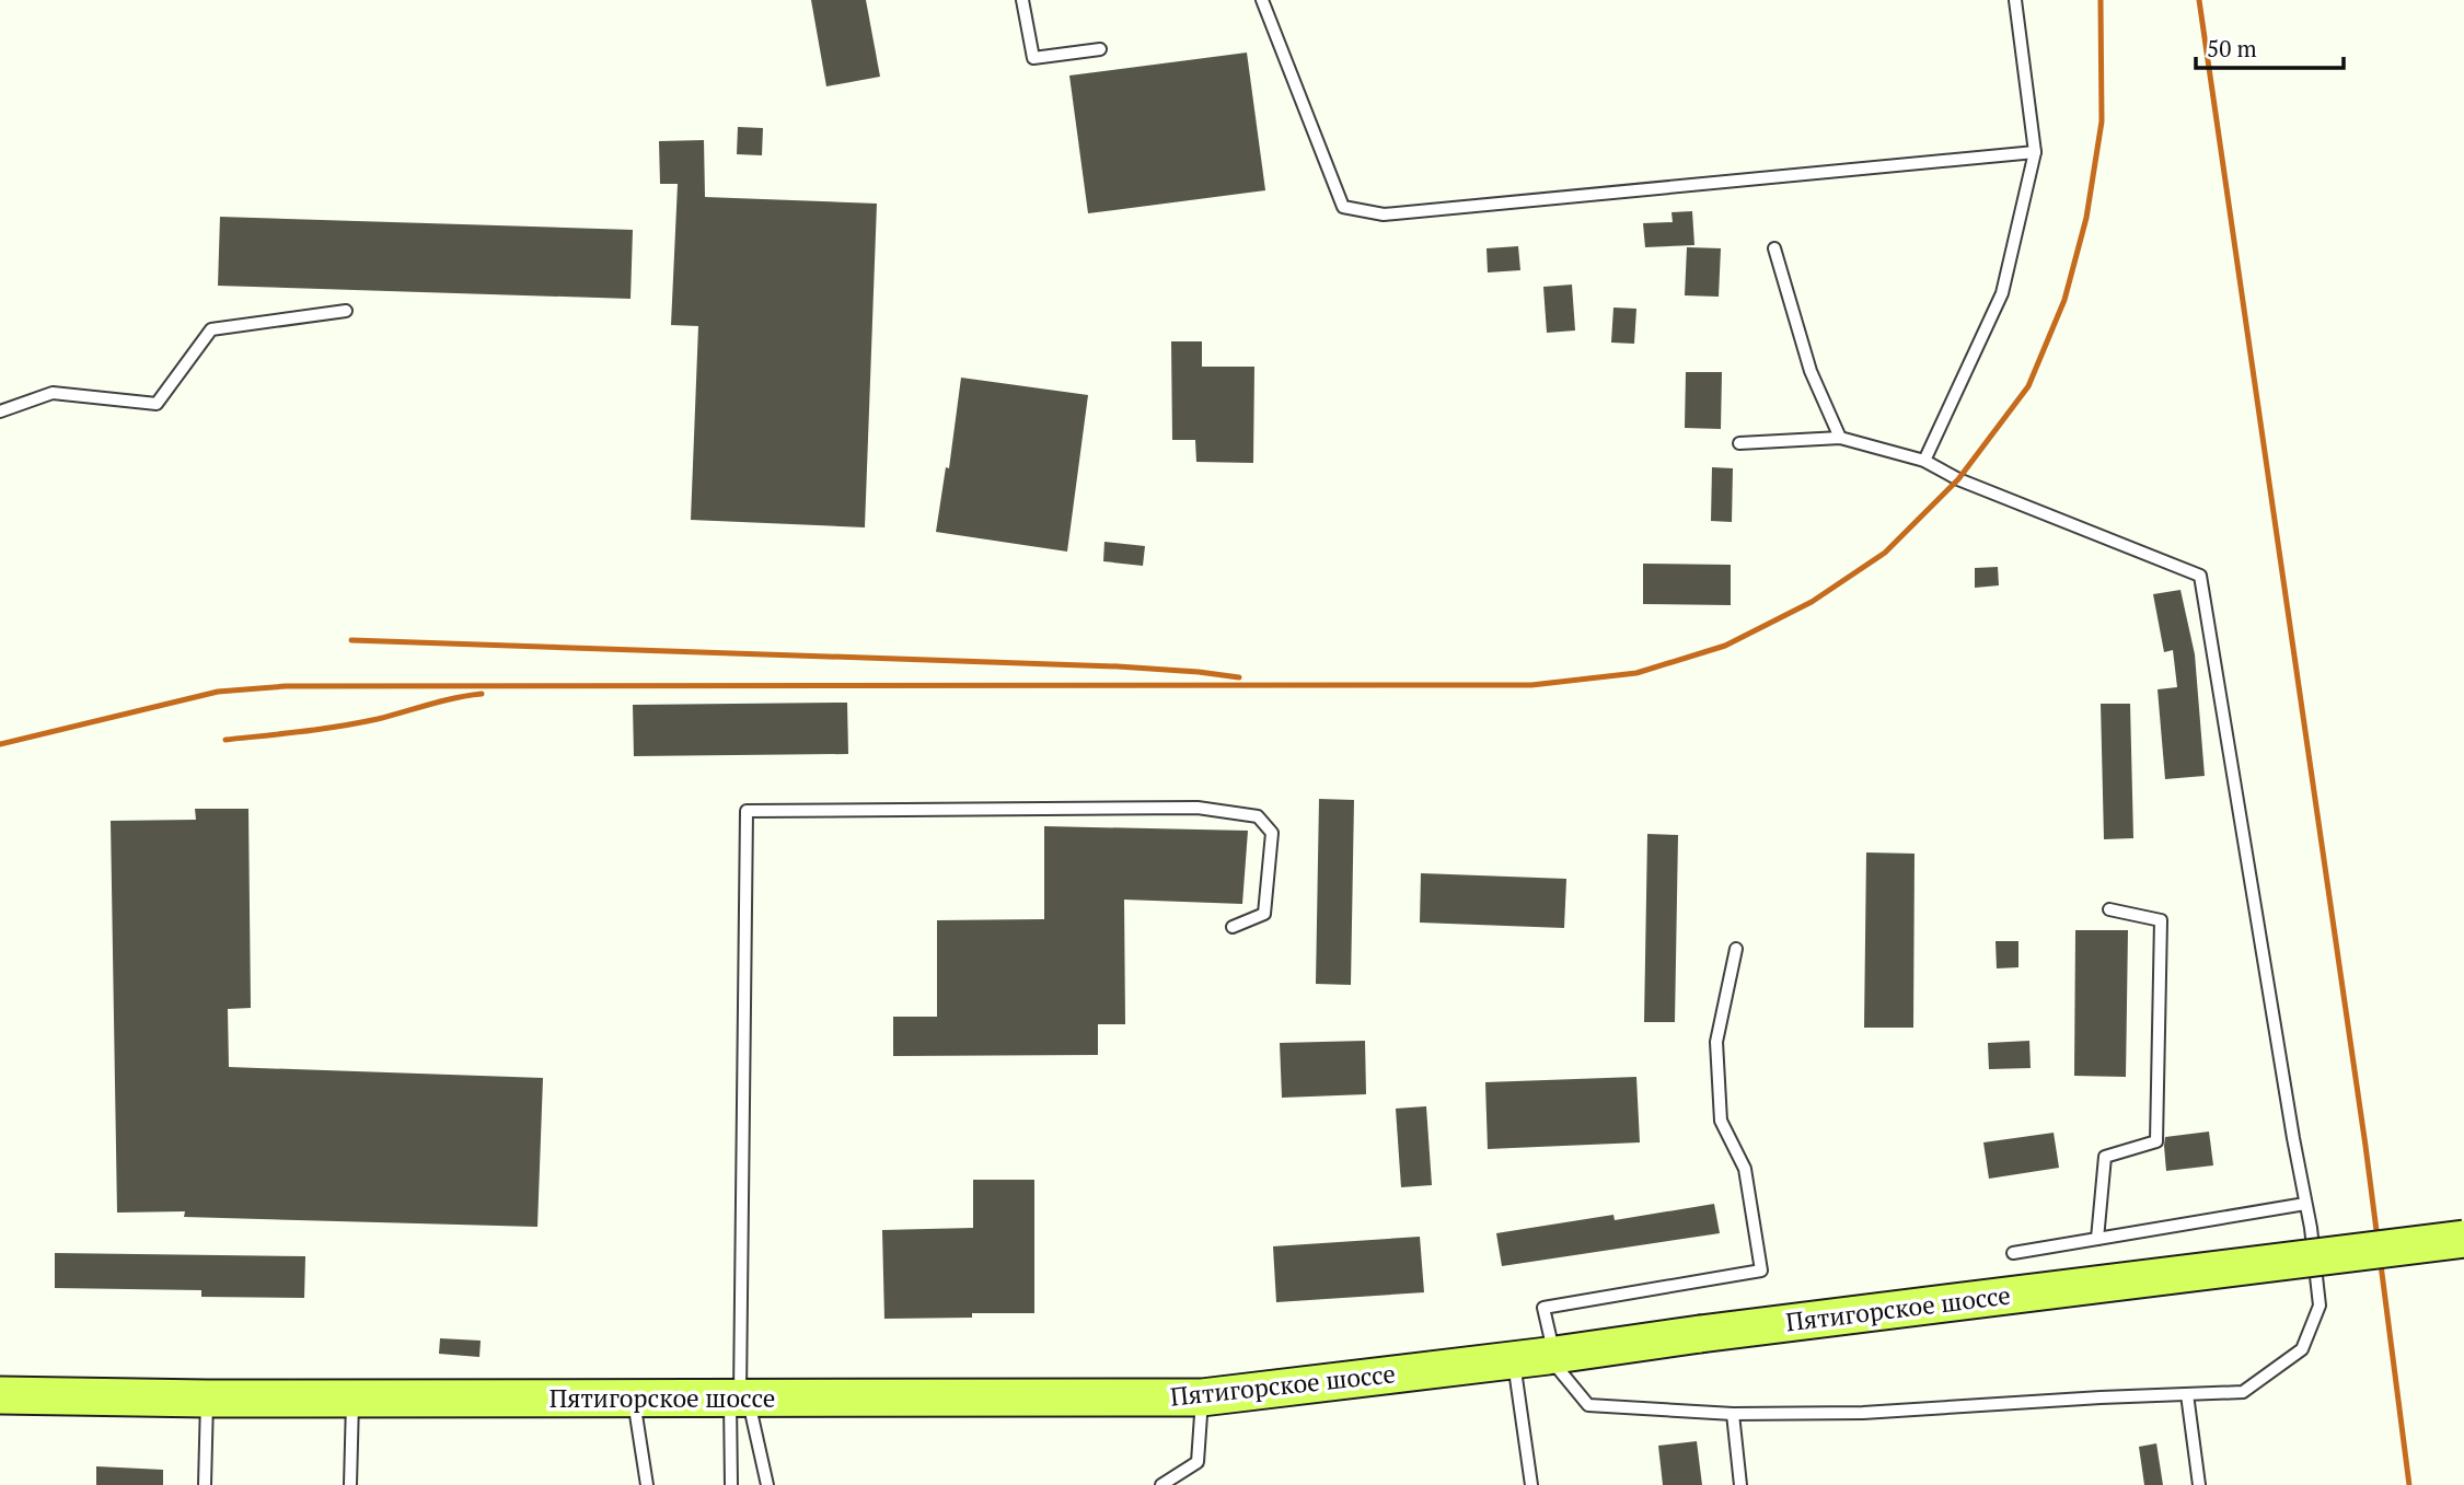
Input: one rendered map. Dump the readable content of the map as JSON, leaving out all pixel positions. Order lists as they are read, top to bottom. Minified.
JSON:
{"streets":{"main road":["Пятигорское шоссе"]},"scale_bar":"50 m"}
